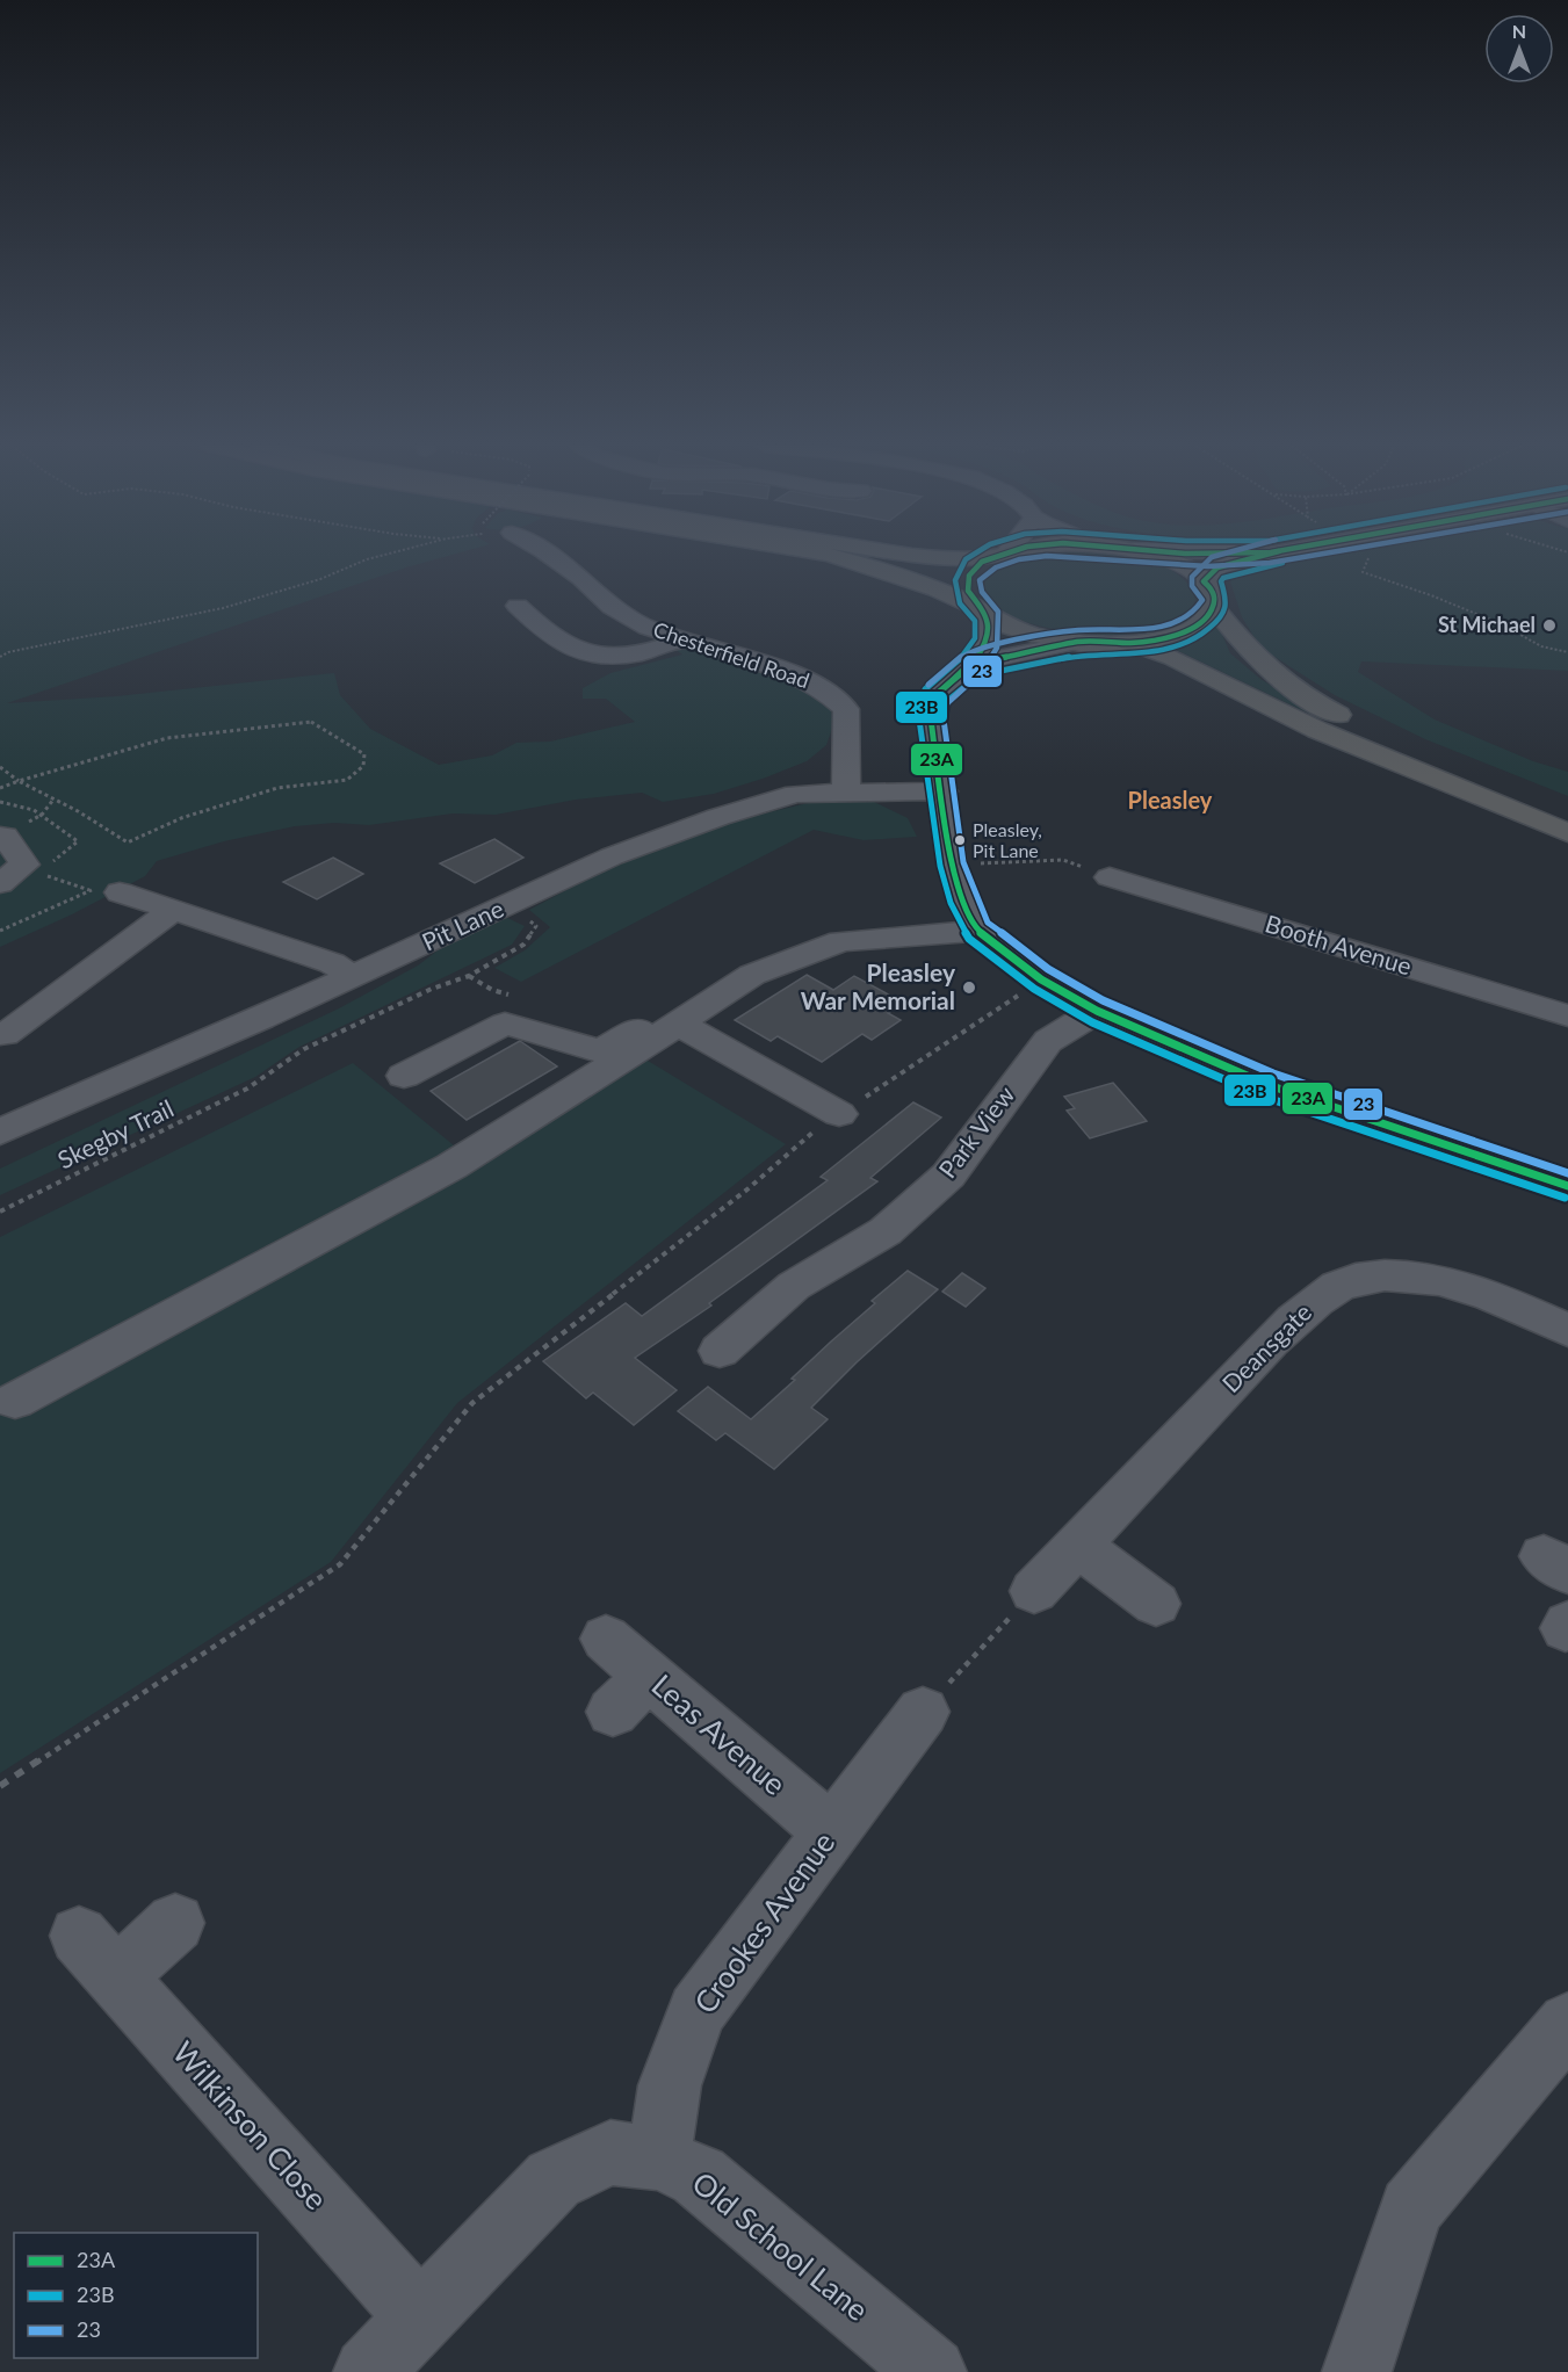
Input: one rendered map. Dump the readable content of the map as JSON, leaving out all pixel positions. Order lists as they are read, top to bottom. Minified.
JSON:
{"streets":{"street":["Chesterfield Road","Pit Lane","Booth Avenue","Park View","Deansgate","Leas Avenue","Crookes Avenue","Wilkinson Close","Old School Lane"],"path":["Skegby Trail"]},"crossings":[["Chesterfield Road","Pit Lane"],["Pit Lane","Skegby Trail"],["Leas Avenue","Crookes Avenue"],["Crookes Avenue","Old School Lane"],["Wilkinson Close","Old School Lane"]],"districts":["Pleasley"],"places":["St Michael","Pleasley, Pit Lane","Pleasley War Memorial"],"lines":["transit line 23A","transit line 23B","transit line 23"],"legend":["23A","23B","23"],"north":"top"}
